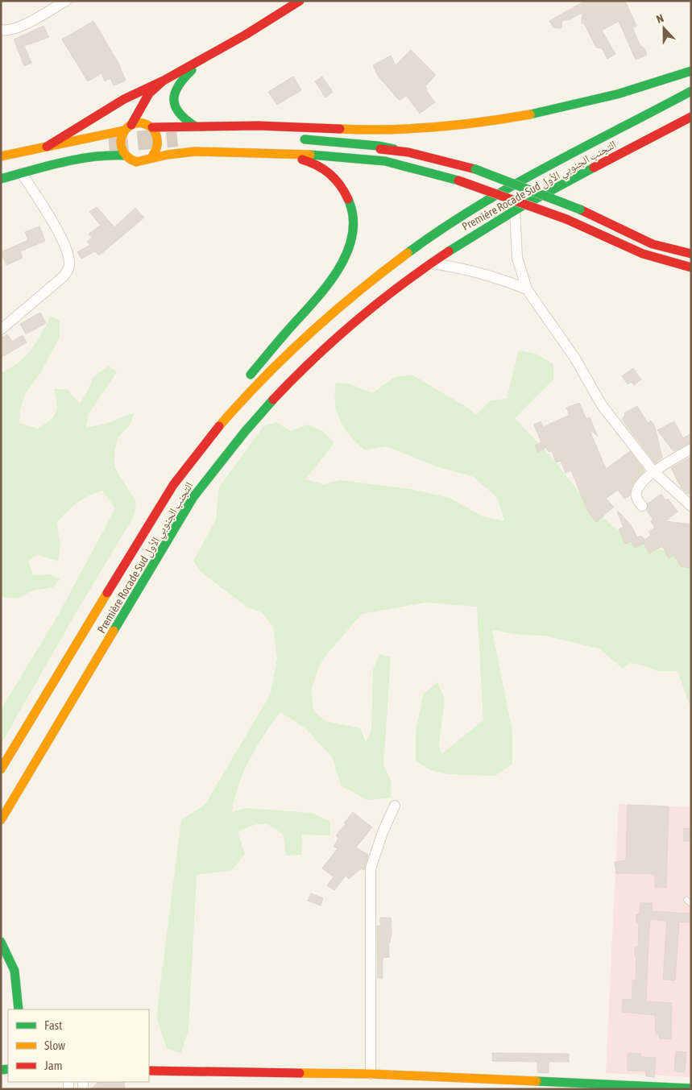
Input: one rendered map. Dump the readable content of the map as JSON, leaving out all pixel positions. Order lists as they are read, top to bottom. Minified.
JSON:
{"streets":{"main road":["Première Rocade Sud التجنب الجنوبي الأول"]},"legend":["Fast","Slow","Jam"],"north":"top"}
